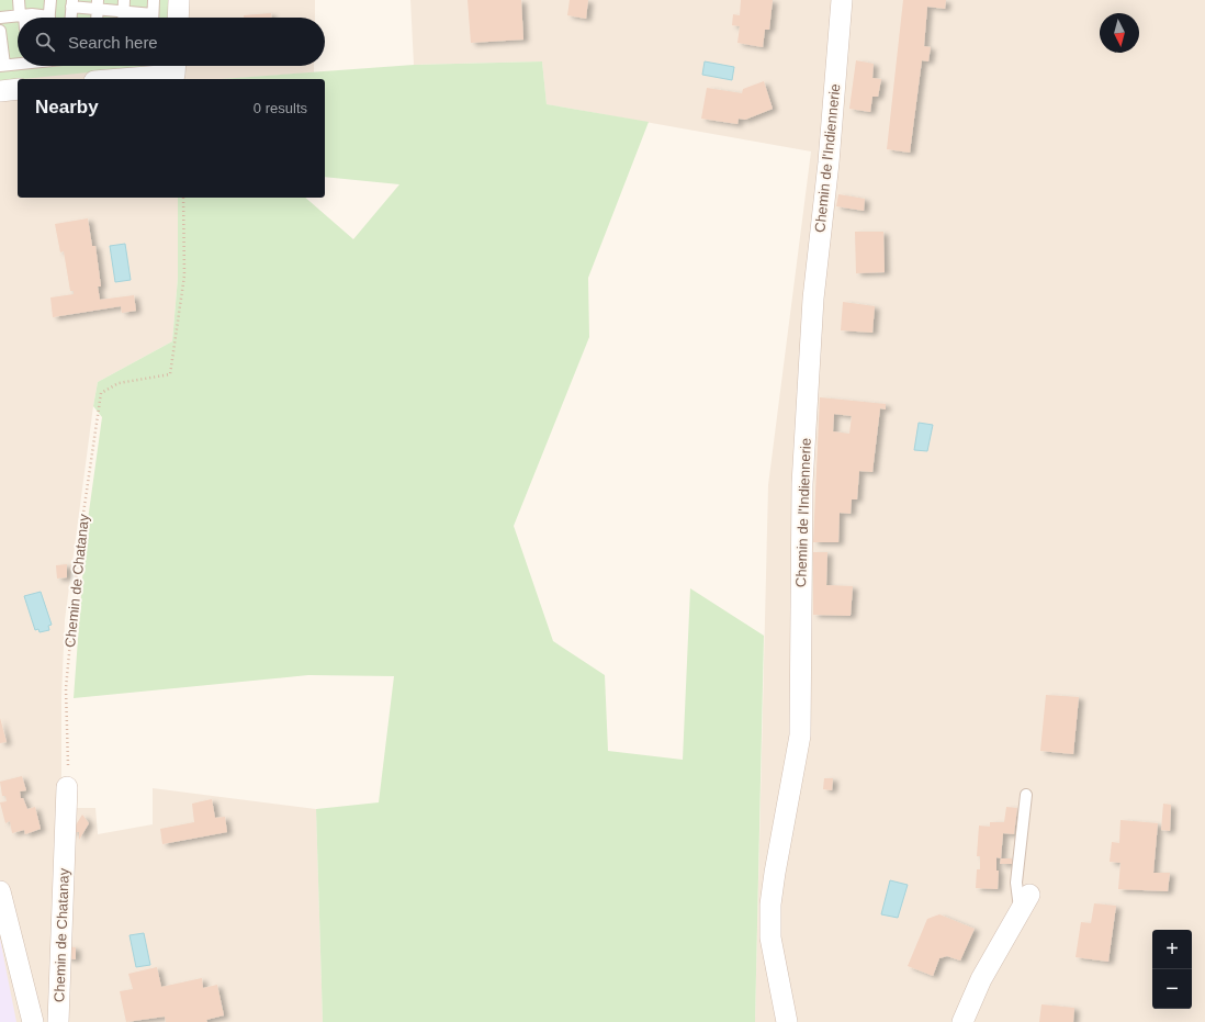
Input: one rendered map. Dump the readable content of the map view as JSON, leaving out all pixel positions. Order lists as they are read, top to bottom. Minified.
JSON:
{"streets":{"street":["Chemin de l'Indiennerie","Chemin de Chatanay"]},"north":"bottom","page":{"search":"Search here","heading":["Nearby","0 results"],"map_buttons":["+","−"]}}
